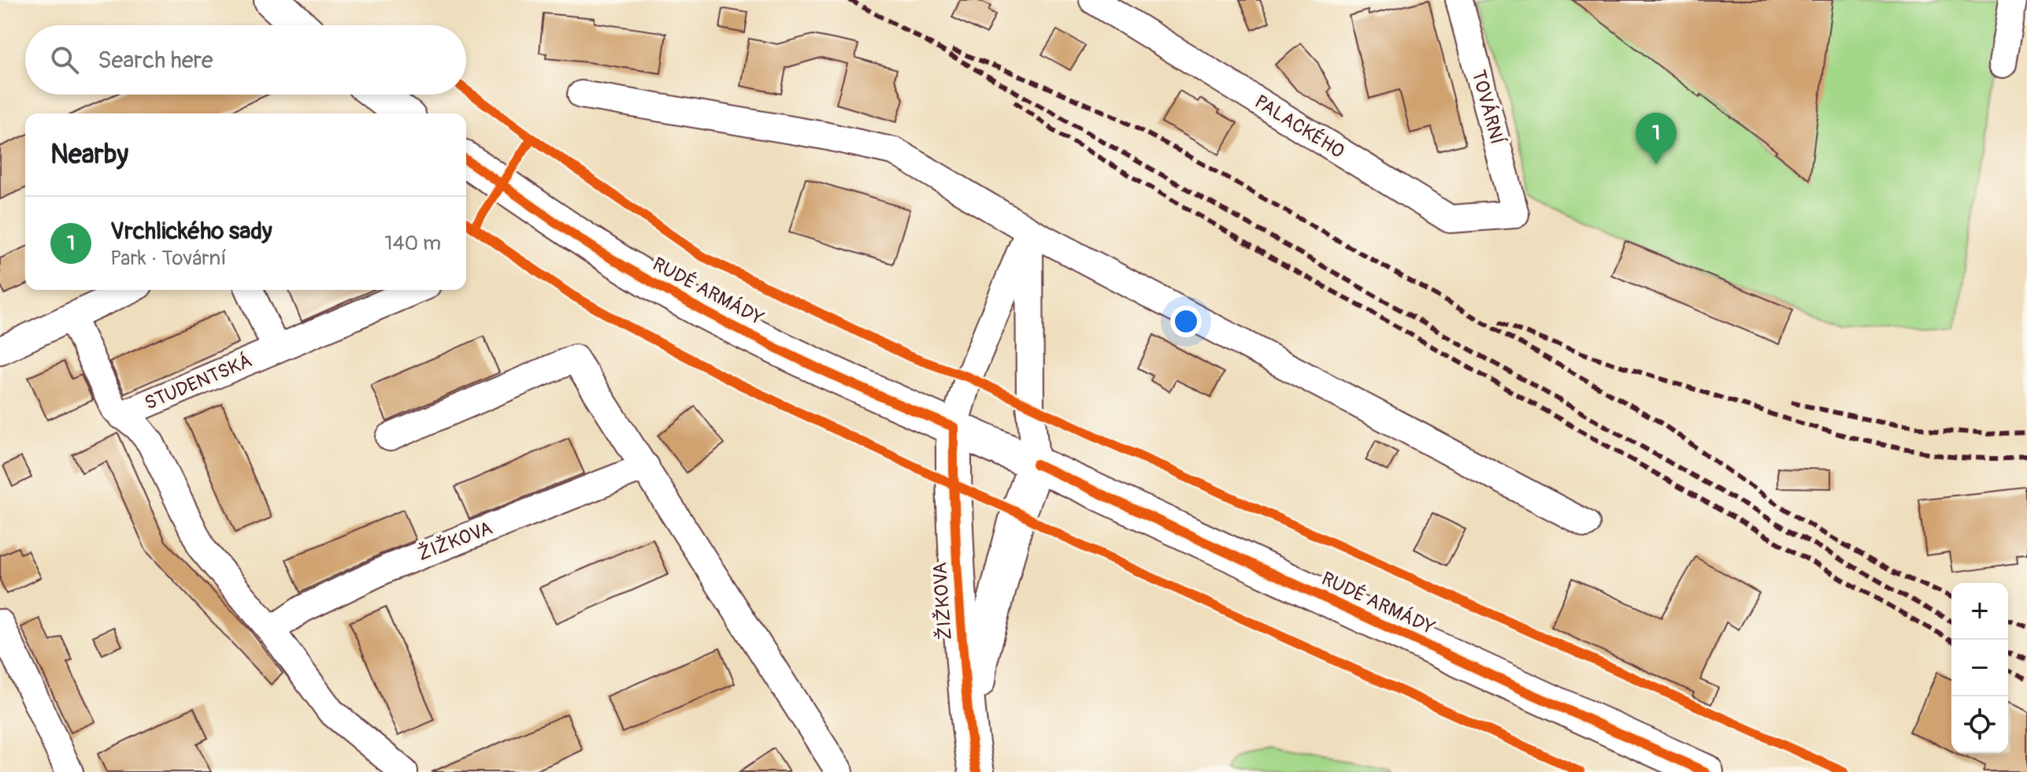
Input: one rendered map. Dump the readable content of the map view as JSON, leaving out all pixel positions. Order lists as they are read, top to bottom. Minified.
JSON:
{"streets":{"main road":["RUDÉ ARMÁDY","ŽIŽKOVA"],"street":["TOVÁRNÍ","PALACKÉHO","STUDENTSKÁ"]},"crossings":[["TOVÁRNÍ","PALACKÉHO"],["RUDÉ ARMÁDY","ŽIŽKOVA"]],"page":{"search":"Search here","pins":"1","heading":"Nearby","list":[{"mark":"1","name":"Vrchlického sady","note":"Park · Tovární","value":"140 m"}],"map_buttons":["+","−"]}}
